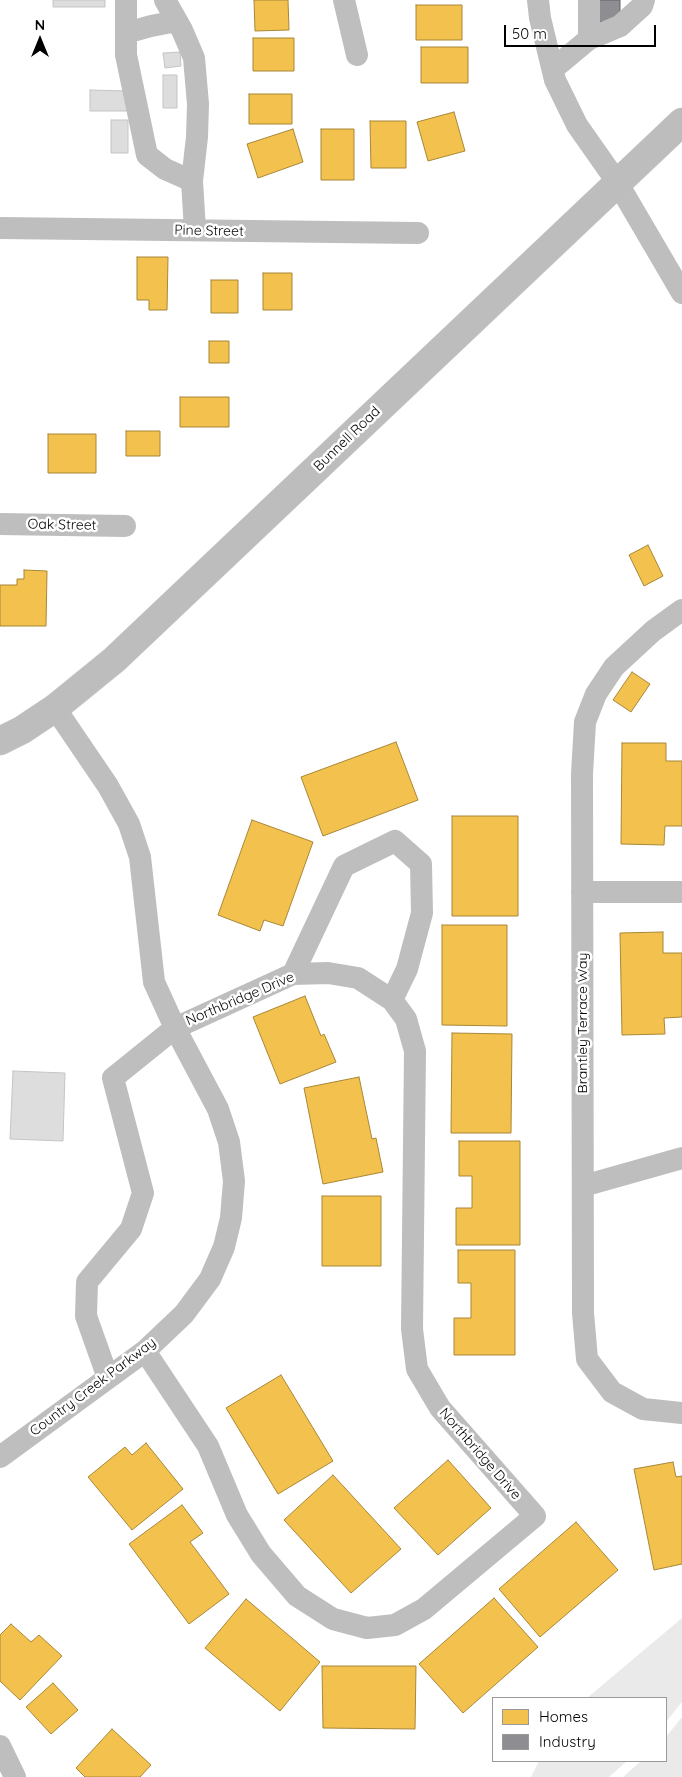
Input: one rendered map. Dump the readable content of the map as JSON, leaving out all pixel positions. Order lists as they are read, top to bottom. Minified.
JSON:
{"streets":{"main road":["Bunnell Road"],"street":["Pine Street","Oak Street","Northbridge Drive","Brantley Terrace Way","Country Creek Parkway"]},"crossings":[["Bunnell Road","Country Creek Parkway"],["Northbridge Drive","Country Creek Parkway"]],"legend":["Homes","Industry"],"scale_bar":"50 m","north":"top"}
